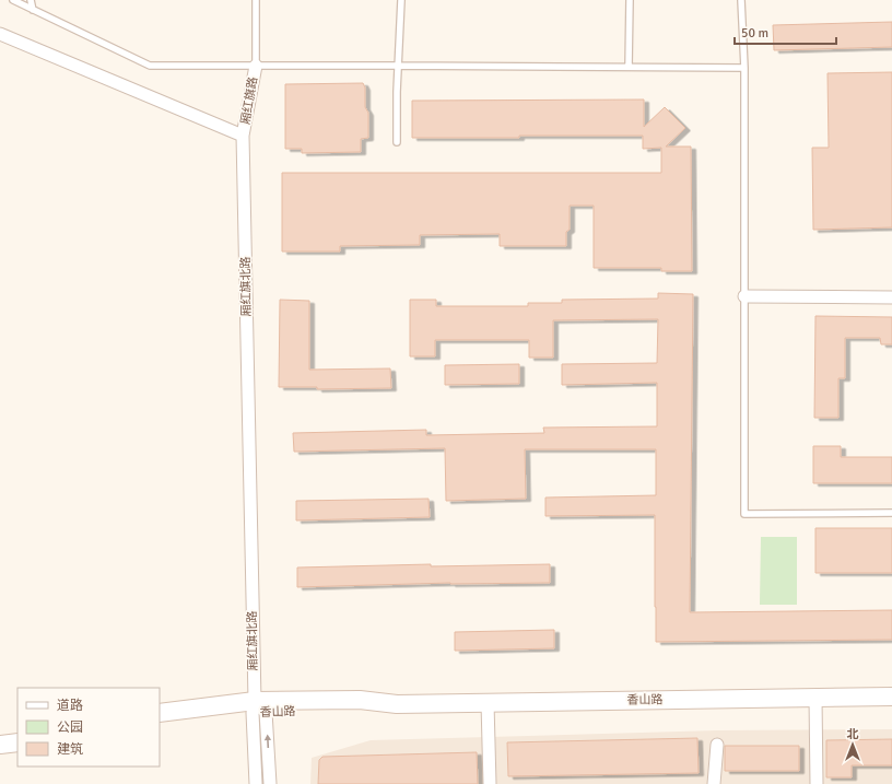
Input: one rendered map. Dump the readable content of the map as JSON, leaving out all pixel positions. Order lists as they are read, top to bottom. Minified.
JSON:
{"streets":{"street":["厢红旗路","厢红旗北路","香山路"]},"crossings":[["厢红旗路","厢红旗北路"],["厢红旗北路","香山路"]],"legend":["道路","公园","建筑"],"scale_bar":"50 m","north":"top"}
